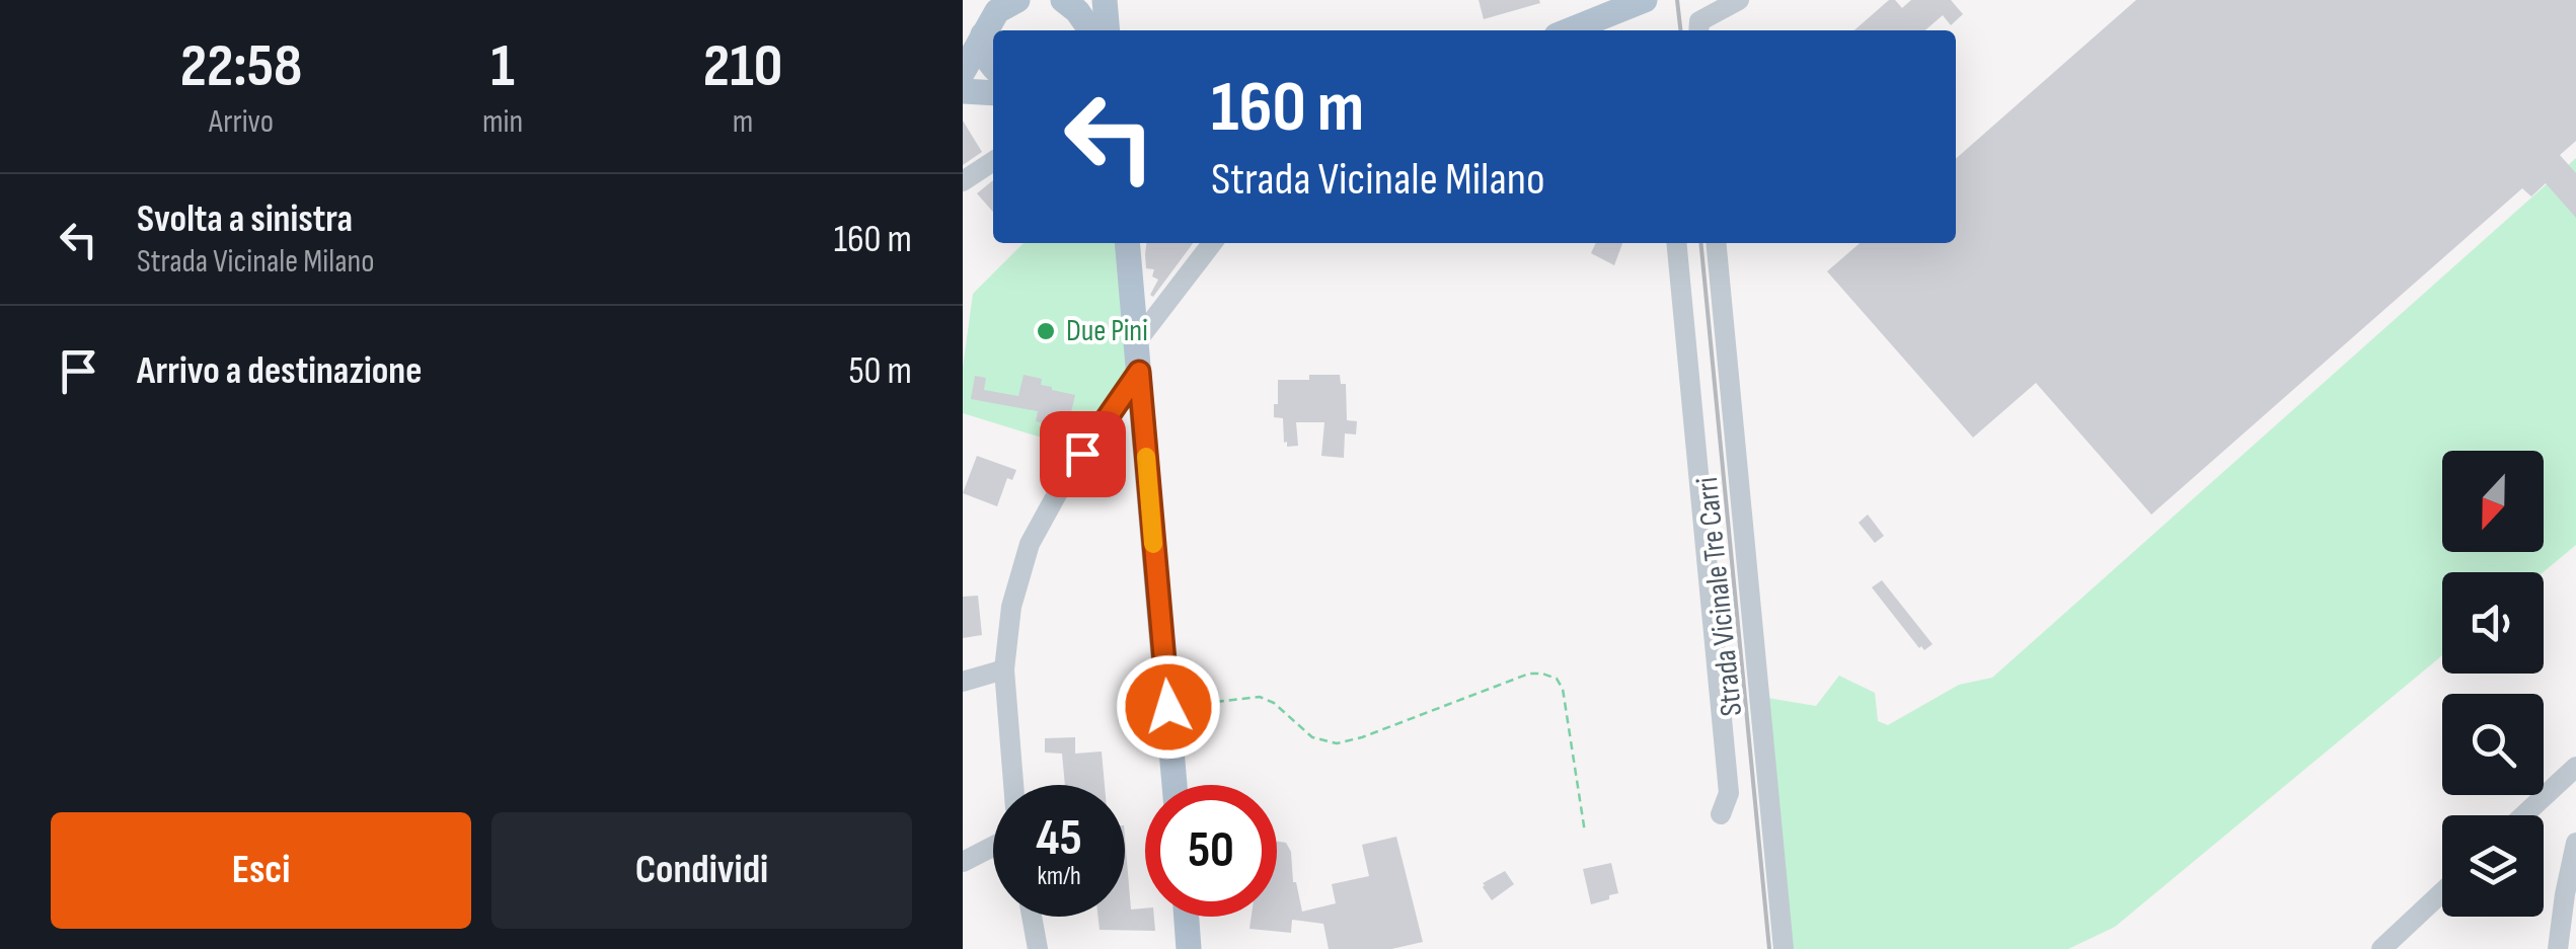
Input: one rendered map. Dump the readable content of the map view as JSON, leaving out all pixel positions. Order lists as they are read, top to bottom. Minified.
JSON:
{"streets":{"street":["Strada Vicinale Tre Carri"]},"places":["Due Pini"],"north":"bottom","page":{"eta":["22:58","Arrivo","1","min","210","m"],"turn":["160 m","Strada Vicinale Milano"],"list":[{"name":"Svolta a sinistra","note":"Strada Vicinale Milano","value":"160 m"},{"name":"Arrivo a destinazione","value":"50 m"}],"speed":"45 km/h","limit":"50","buttons":["Esci","Condividi"]}}
